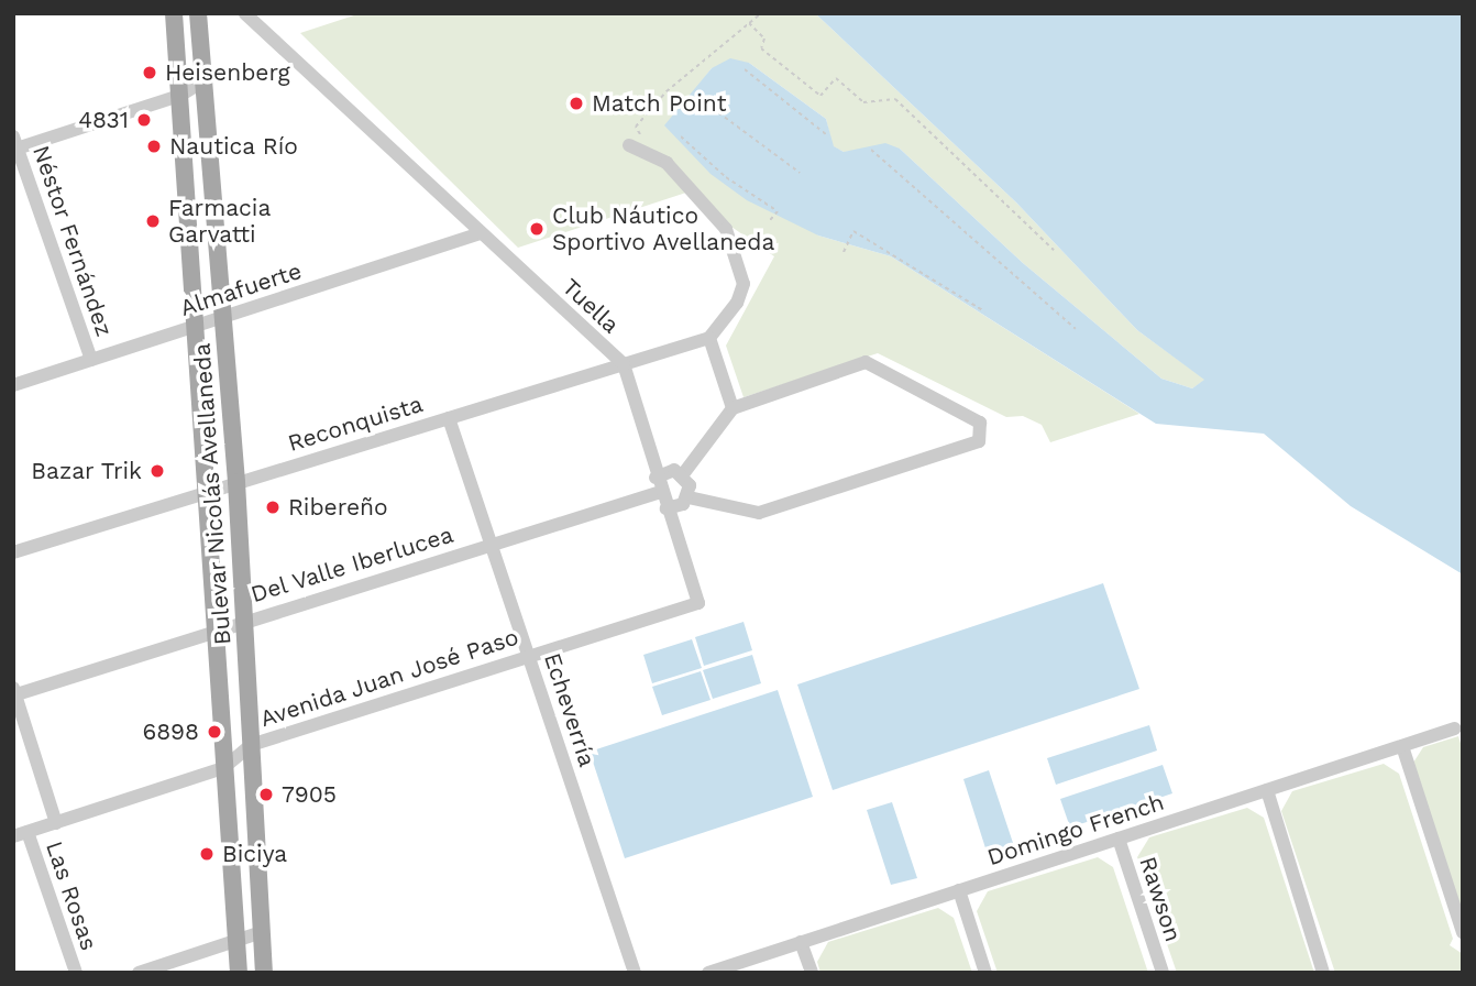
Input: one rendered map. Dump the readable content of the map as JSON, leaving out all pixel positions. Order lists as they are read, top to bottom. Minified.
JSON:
{"streets":{"main road":["Bulevar Nicolás Avellaneda"],"street":["Néstor Fernández","Almafuerte","Tuella","Reconquista","Del Valle Iberlucea","Avenida Juan José Paso","Echeverría","Domingo French","Las Rosas","Rawson"]},"crossings":[["Néstor Fernández","Almafuerte"],["Almafuerte","Tuella"],["Almafuerte","Bulevar Nicolás Avellaneda"],["Tuella","Reconquista"],["Tuella","Del Valle Iberlucea"],["Tuella","Avenida Juan José Paso"],["Reconquista","Bulevar Nicolás Avellaneda"],["Reconquista","Echeverría"],["Bulevar Nicolás Avellaneda","Del Valle Iberlucea"],["Bulevar Nicolás Avellaneda","Avenida Juan José Paso"],["Del Valle Iberlucea","Echeverría"],["Avenida Juan José Paso","Echeverría"],["Avenida Juan José Paso","Las Rosas"],["Domingo French","Rawson"]],"places":["Heisenberg","Match Point","4831","Nautica Río","Farmacia Garvatti","Club Náutico Sportivo Avellaneda","Bazar Trik","Ribereño","6898","7905","Biciya"]}
